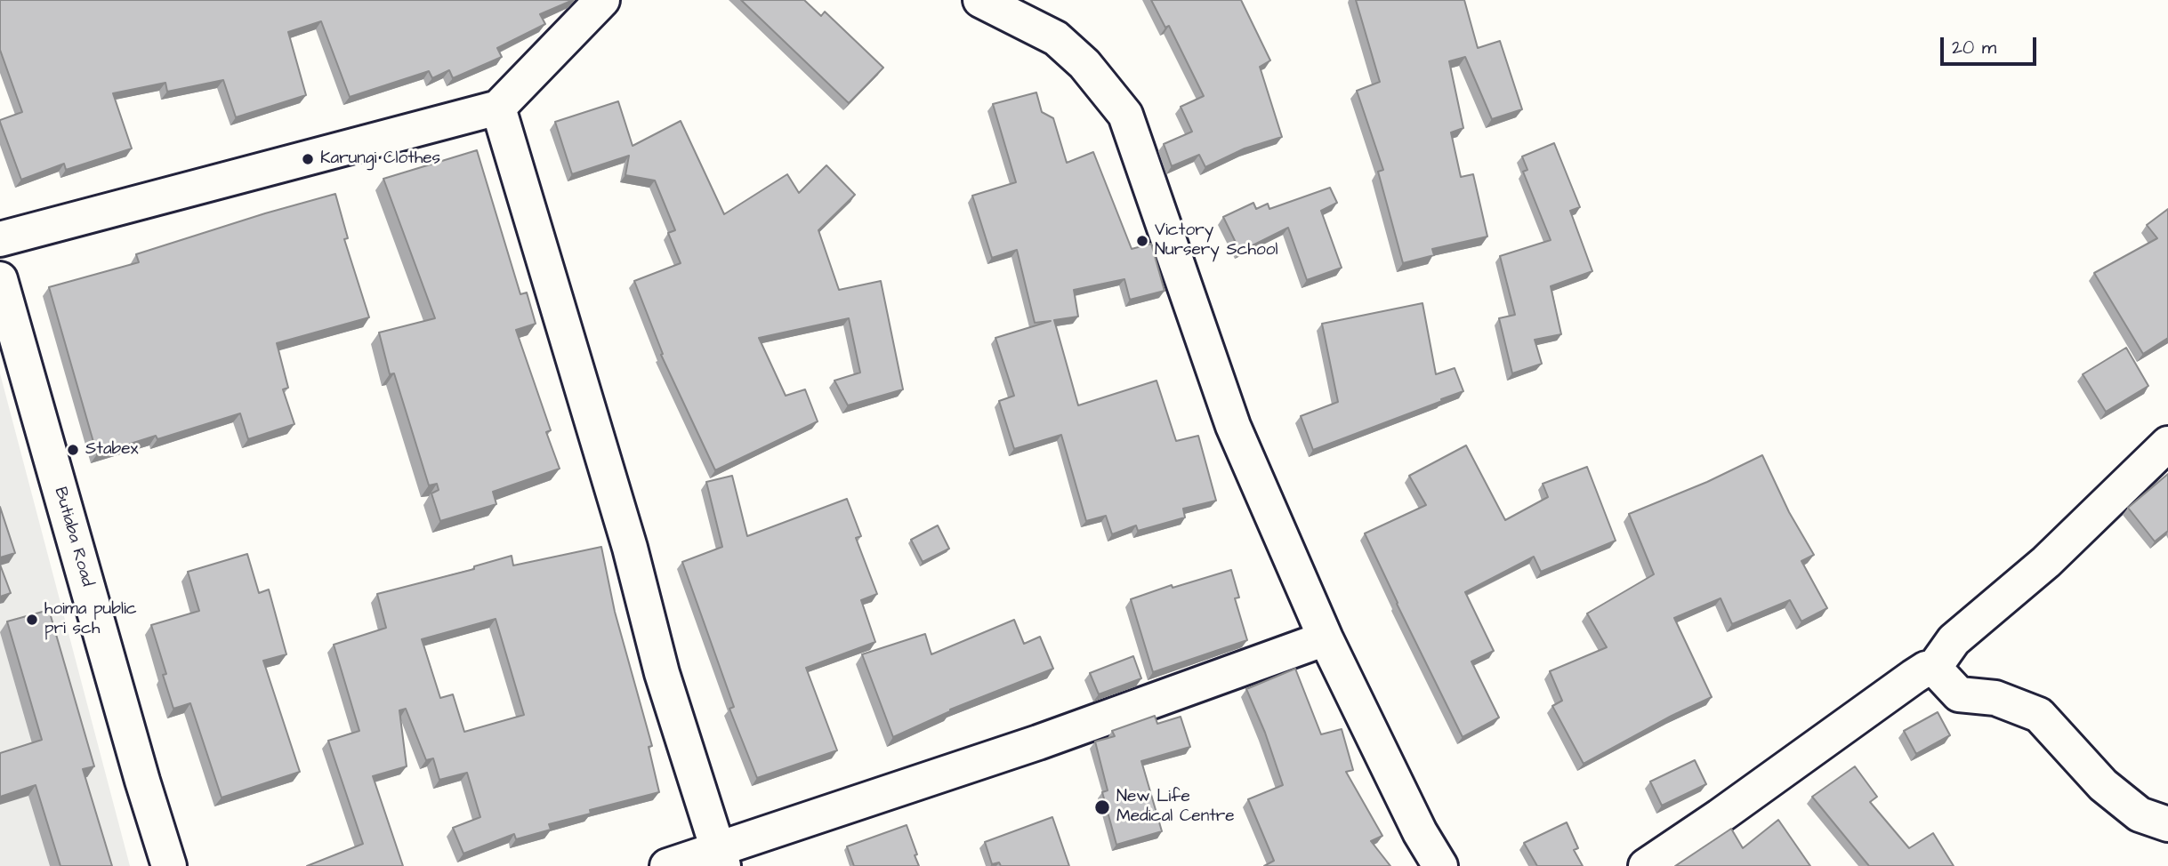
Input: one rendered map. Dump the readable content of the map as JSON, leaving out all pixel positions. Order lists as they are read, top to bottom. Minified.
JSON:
{"streets":{"street":["Butiaba Road"]},"places":["Karungi Clothes","Victory Nursery School","Stabex","hoima public pri sch","New Life Medical Centre"],"scale_bar":"20 m"}
